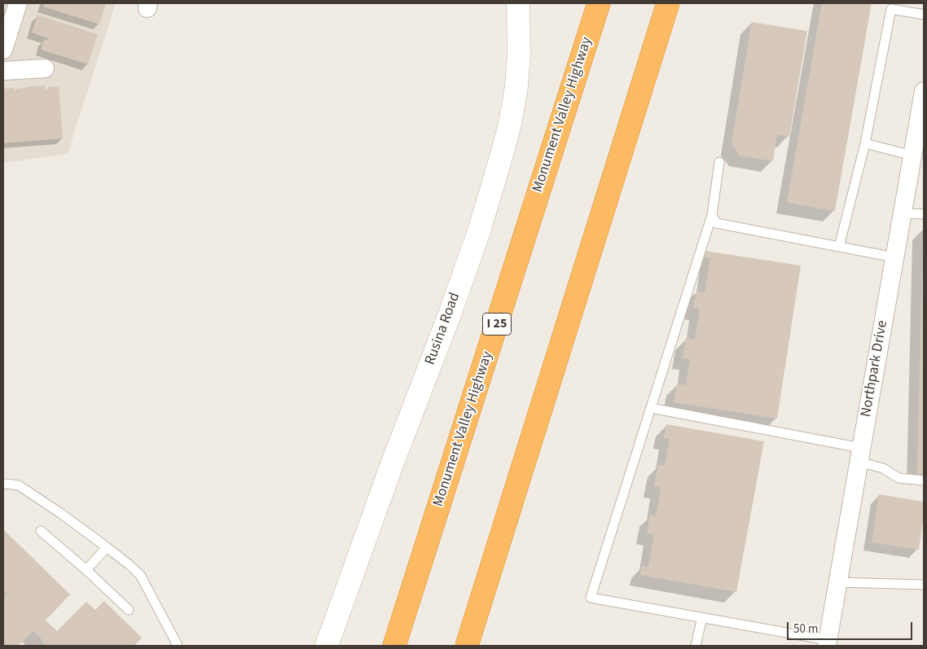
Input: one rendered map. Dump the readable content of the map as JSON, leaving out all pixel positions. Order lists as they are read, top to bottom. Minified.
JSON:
{"streets":{"highway":["Monument Valley Highway","I 25"],"street":["Rusina Road","Northpark Drive"]},"scale_bar":"50 m"}
